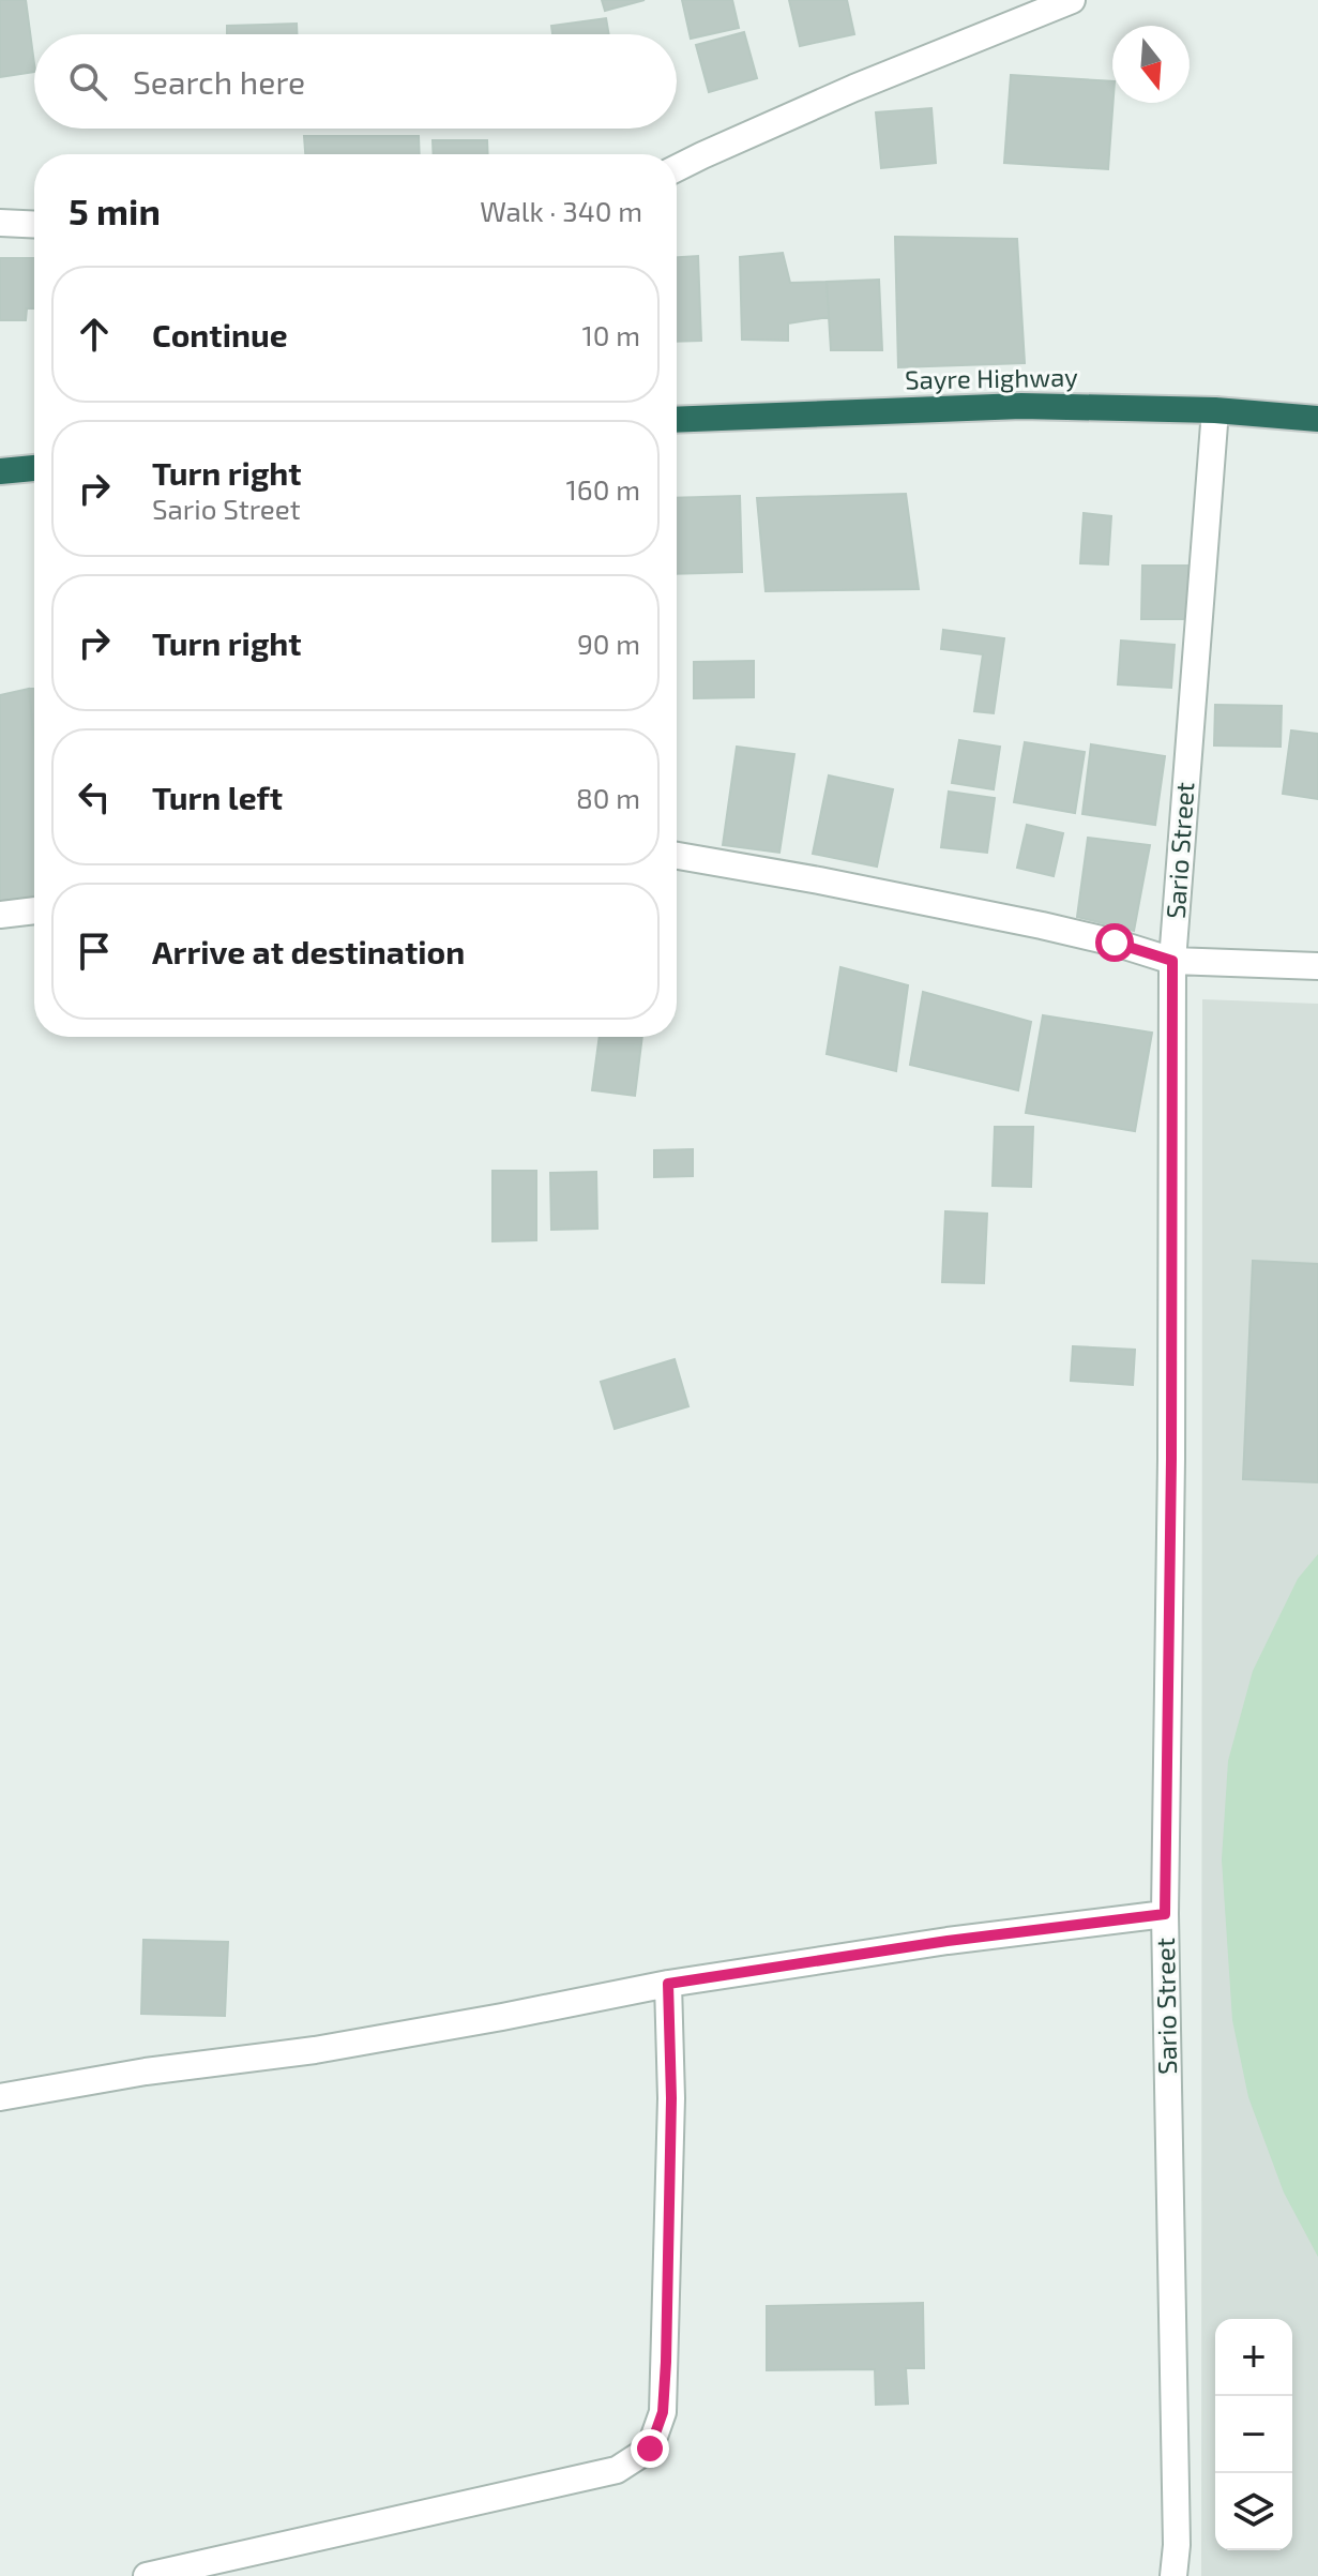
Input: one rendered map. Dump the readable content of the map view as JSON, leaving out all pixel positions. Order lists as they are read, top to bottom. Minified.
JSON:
{"streets":{"highway":["Sayre Highway"],"street":["Sario Street"]},"crossings":[["Sayre Highway","Sario Street"]],"north":"bottom","page":{"search":"Search here","heading":["5 min","Walk · 340 m"],"list":[["Continue","10 m"],["Turn right","Sario Street","160 m"],["Turn right","90 m"],["Turn left","80 m"],"Arrive at destination"],"map_buttons":["+","−"]}}
